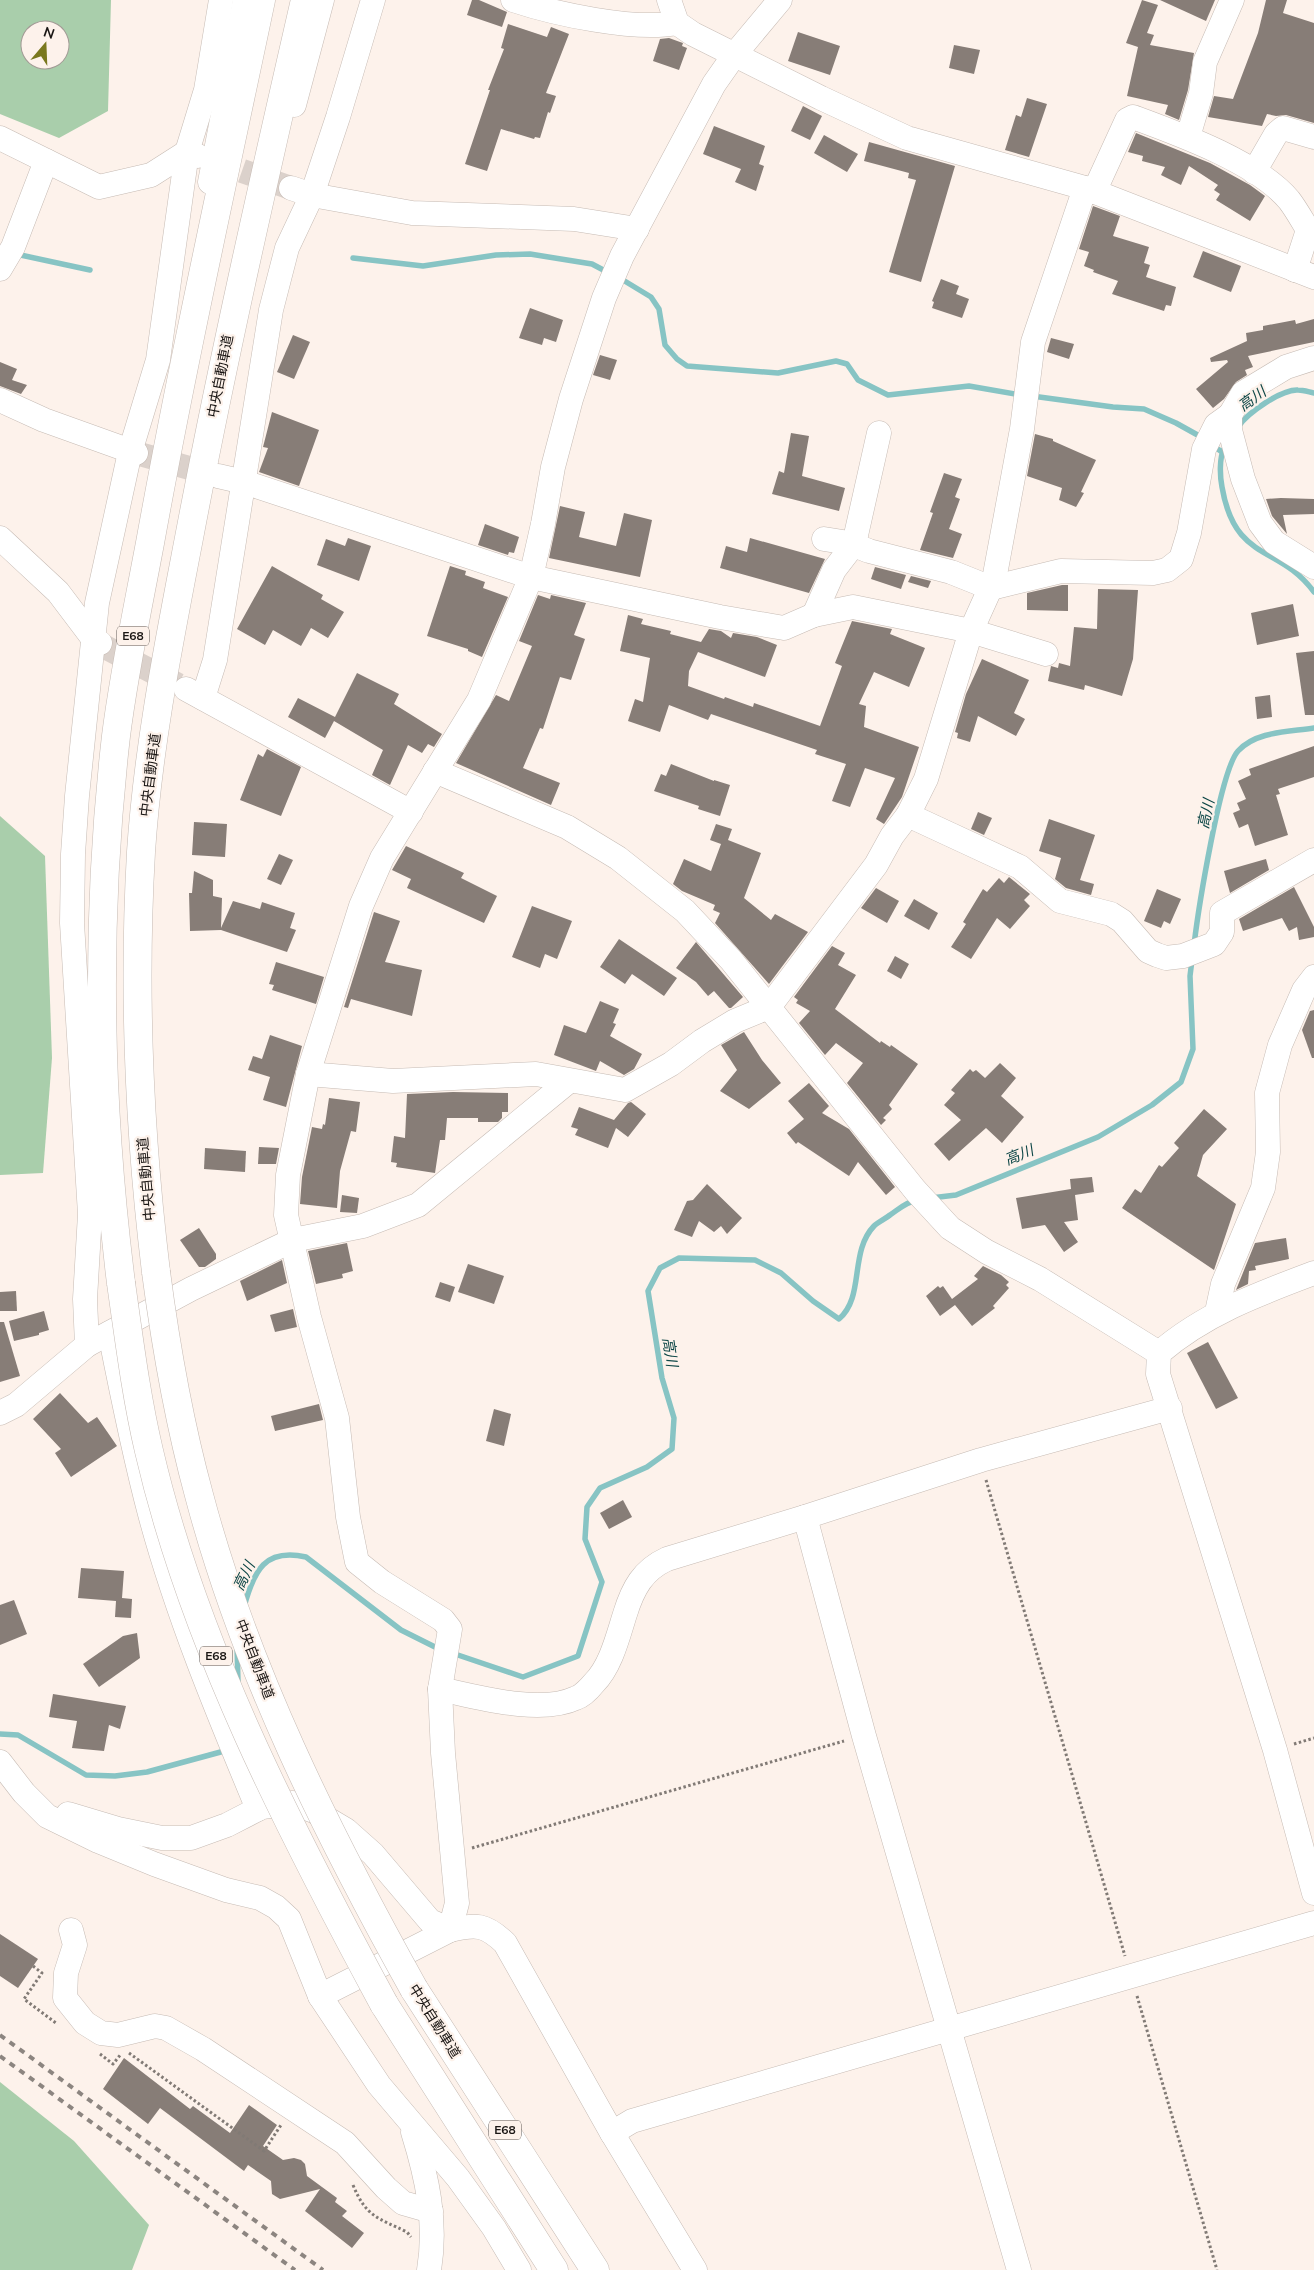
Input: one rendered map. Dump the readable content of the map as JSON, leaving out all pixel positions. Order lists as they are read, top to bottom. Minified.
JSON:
{"streets":{"highway":["中央自動車道","E68"]},"water":["高川"],"north":"top"}
